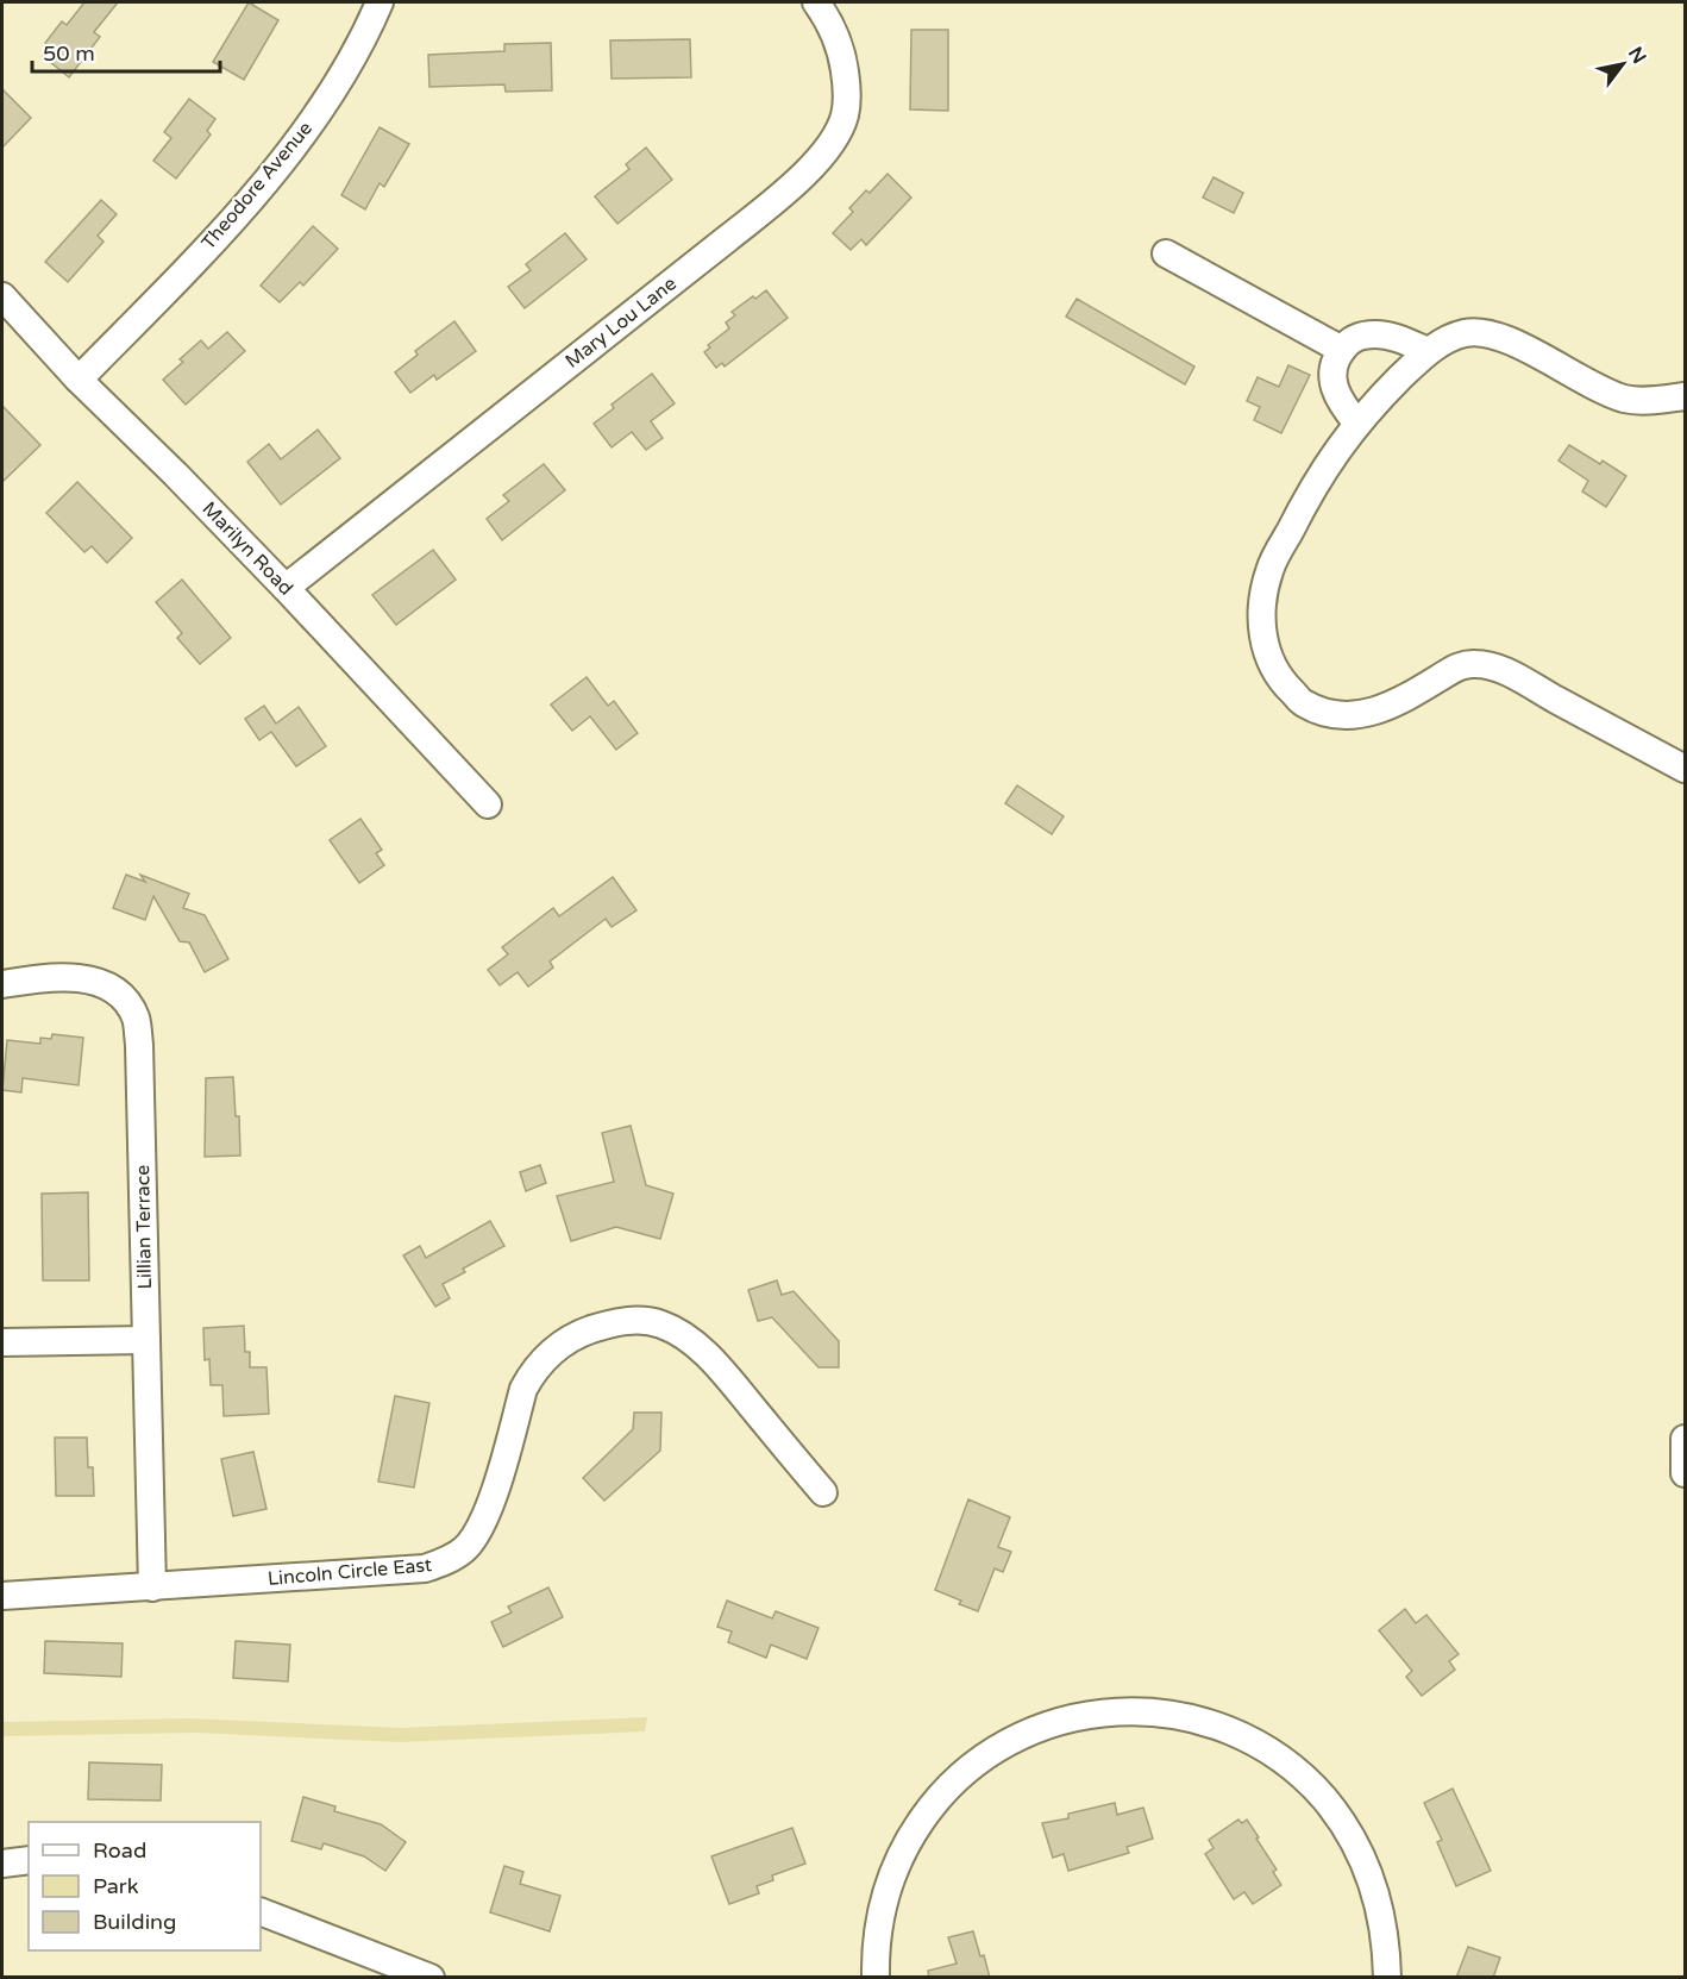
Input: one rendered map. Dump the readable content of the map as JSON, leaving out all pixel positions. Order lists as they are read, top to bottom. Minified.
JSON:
{"streets":{"street":["Theodore Avenue","Mary Lou Lane","Marilyn Road","Lillian Terrace","Lincoln Circle East"]},"crossings":[["Theodore Avenue","Marilyn Road"],["Mary Lou Lane","Marilyn Road"],["Lillian Terrace","Lincoln Circle East"]],"legend":["Road","Park","Building"],"scale_bar":"50 m","north":"top right"}
